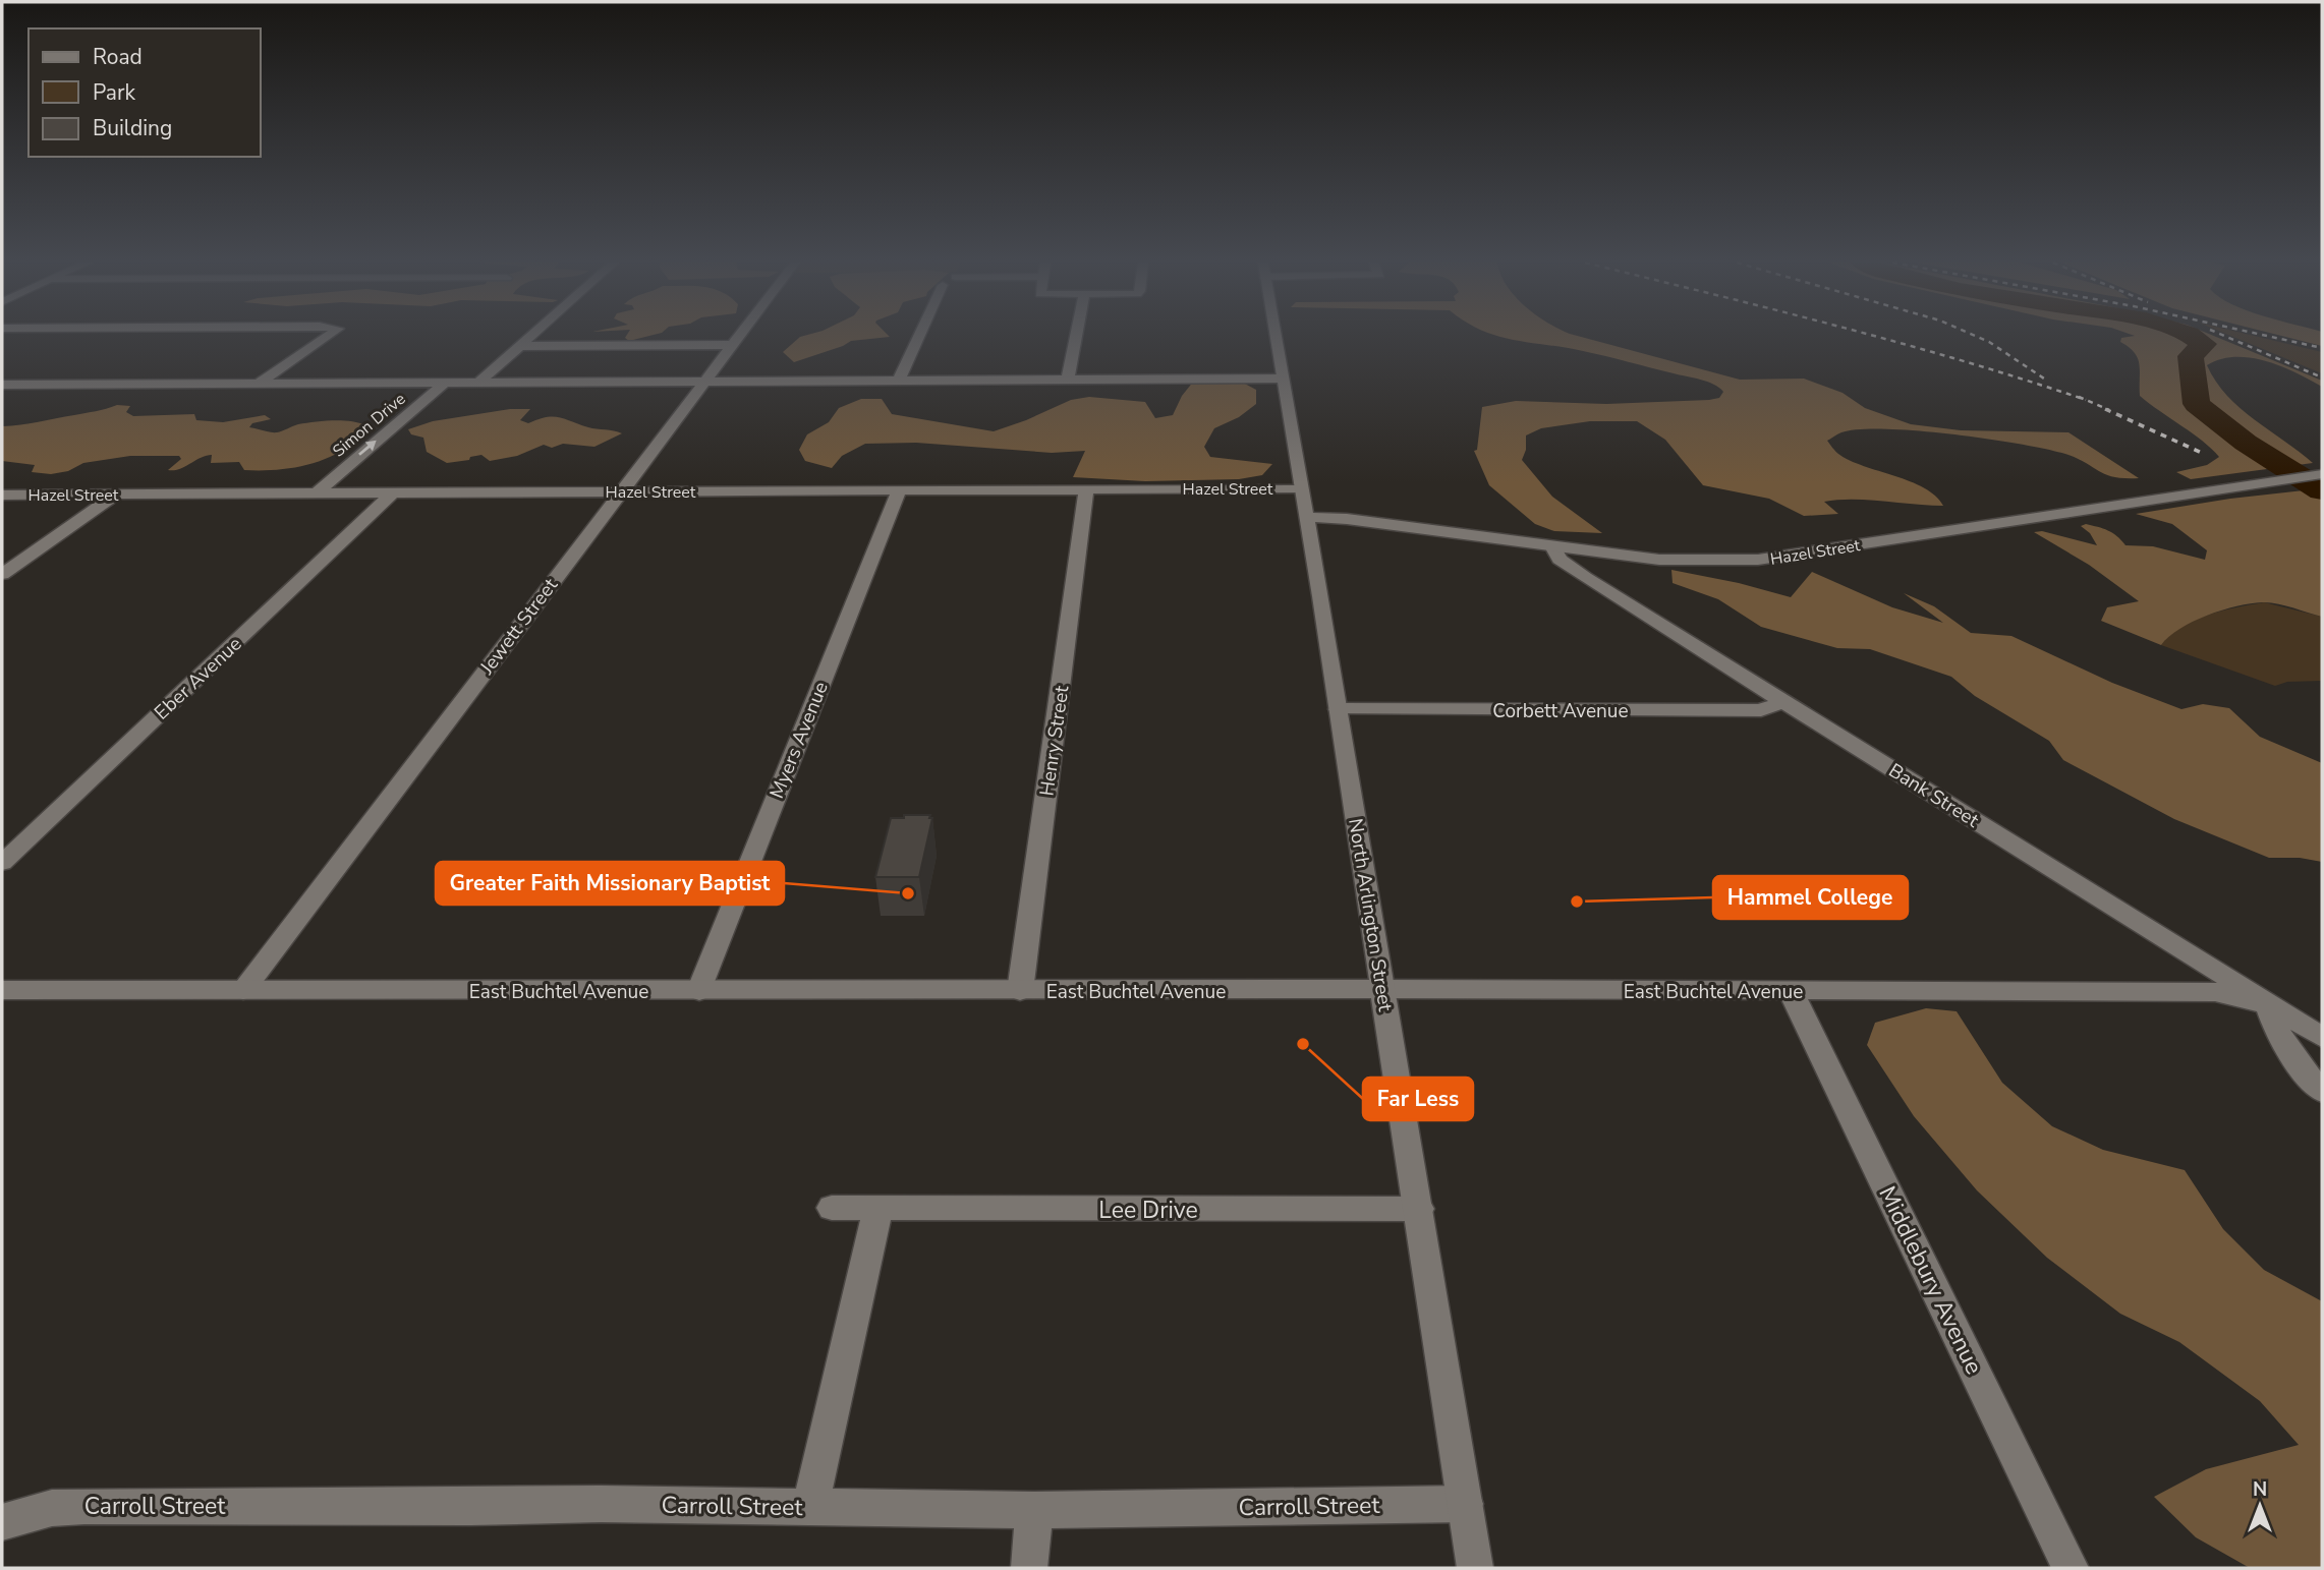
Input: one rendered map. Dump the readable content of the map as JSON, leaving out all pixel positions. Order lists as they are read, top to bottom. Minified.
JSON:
{"streets":{"street":["Simon Drive","Hazel Street","Jewett Street","Eber Avenue","Corbett Avenue","Myers Avenue","Henry Street","Bank Street","North Arlington Street","East Buchtel Avenue","Lee Drive","Middlebury Avenue","Carroll Street"]},"crossings":[["Simon Drive","Hazel Street"],["Hazel Street","Jewett Street"],["Hazel Street","Eber Avenue"],["Hazel Street","Myers Avenue"],["Hazel Street","Henry Street"],["Hazel Street","Bank Street"],["Hazel Street","North Arlington Street"],["Jewett Street","East Buchtel Avenue"],["Corbett Avenue","Bank Street"],["Corbett Avenue","North Arlington Street"],["Myers Avenue","East Buchtel Avenue"],["Henry Street","East Buchtel Avenue"],["Bank Street","East Buchtel Avenue"],["North Arlington Street","East Buchtel Avenue"],["North Arlington Street","Lee Drive"],["North Arlington Street","Carroll Street"],["East Buchtel Avenue","Middlebury Avenue"]],"places":["Greater Faith Missionary Baptist","Hammel College","Far Less"],"legend":["Road","Park","Building"],"north":"top"}
